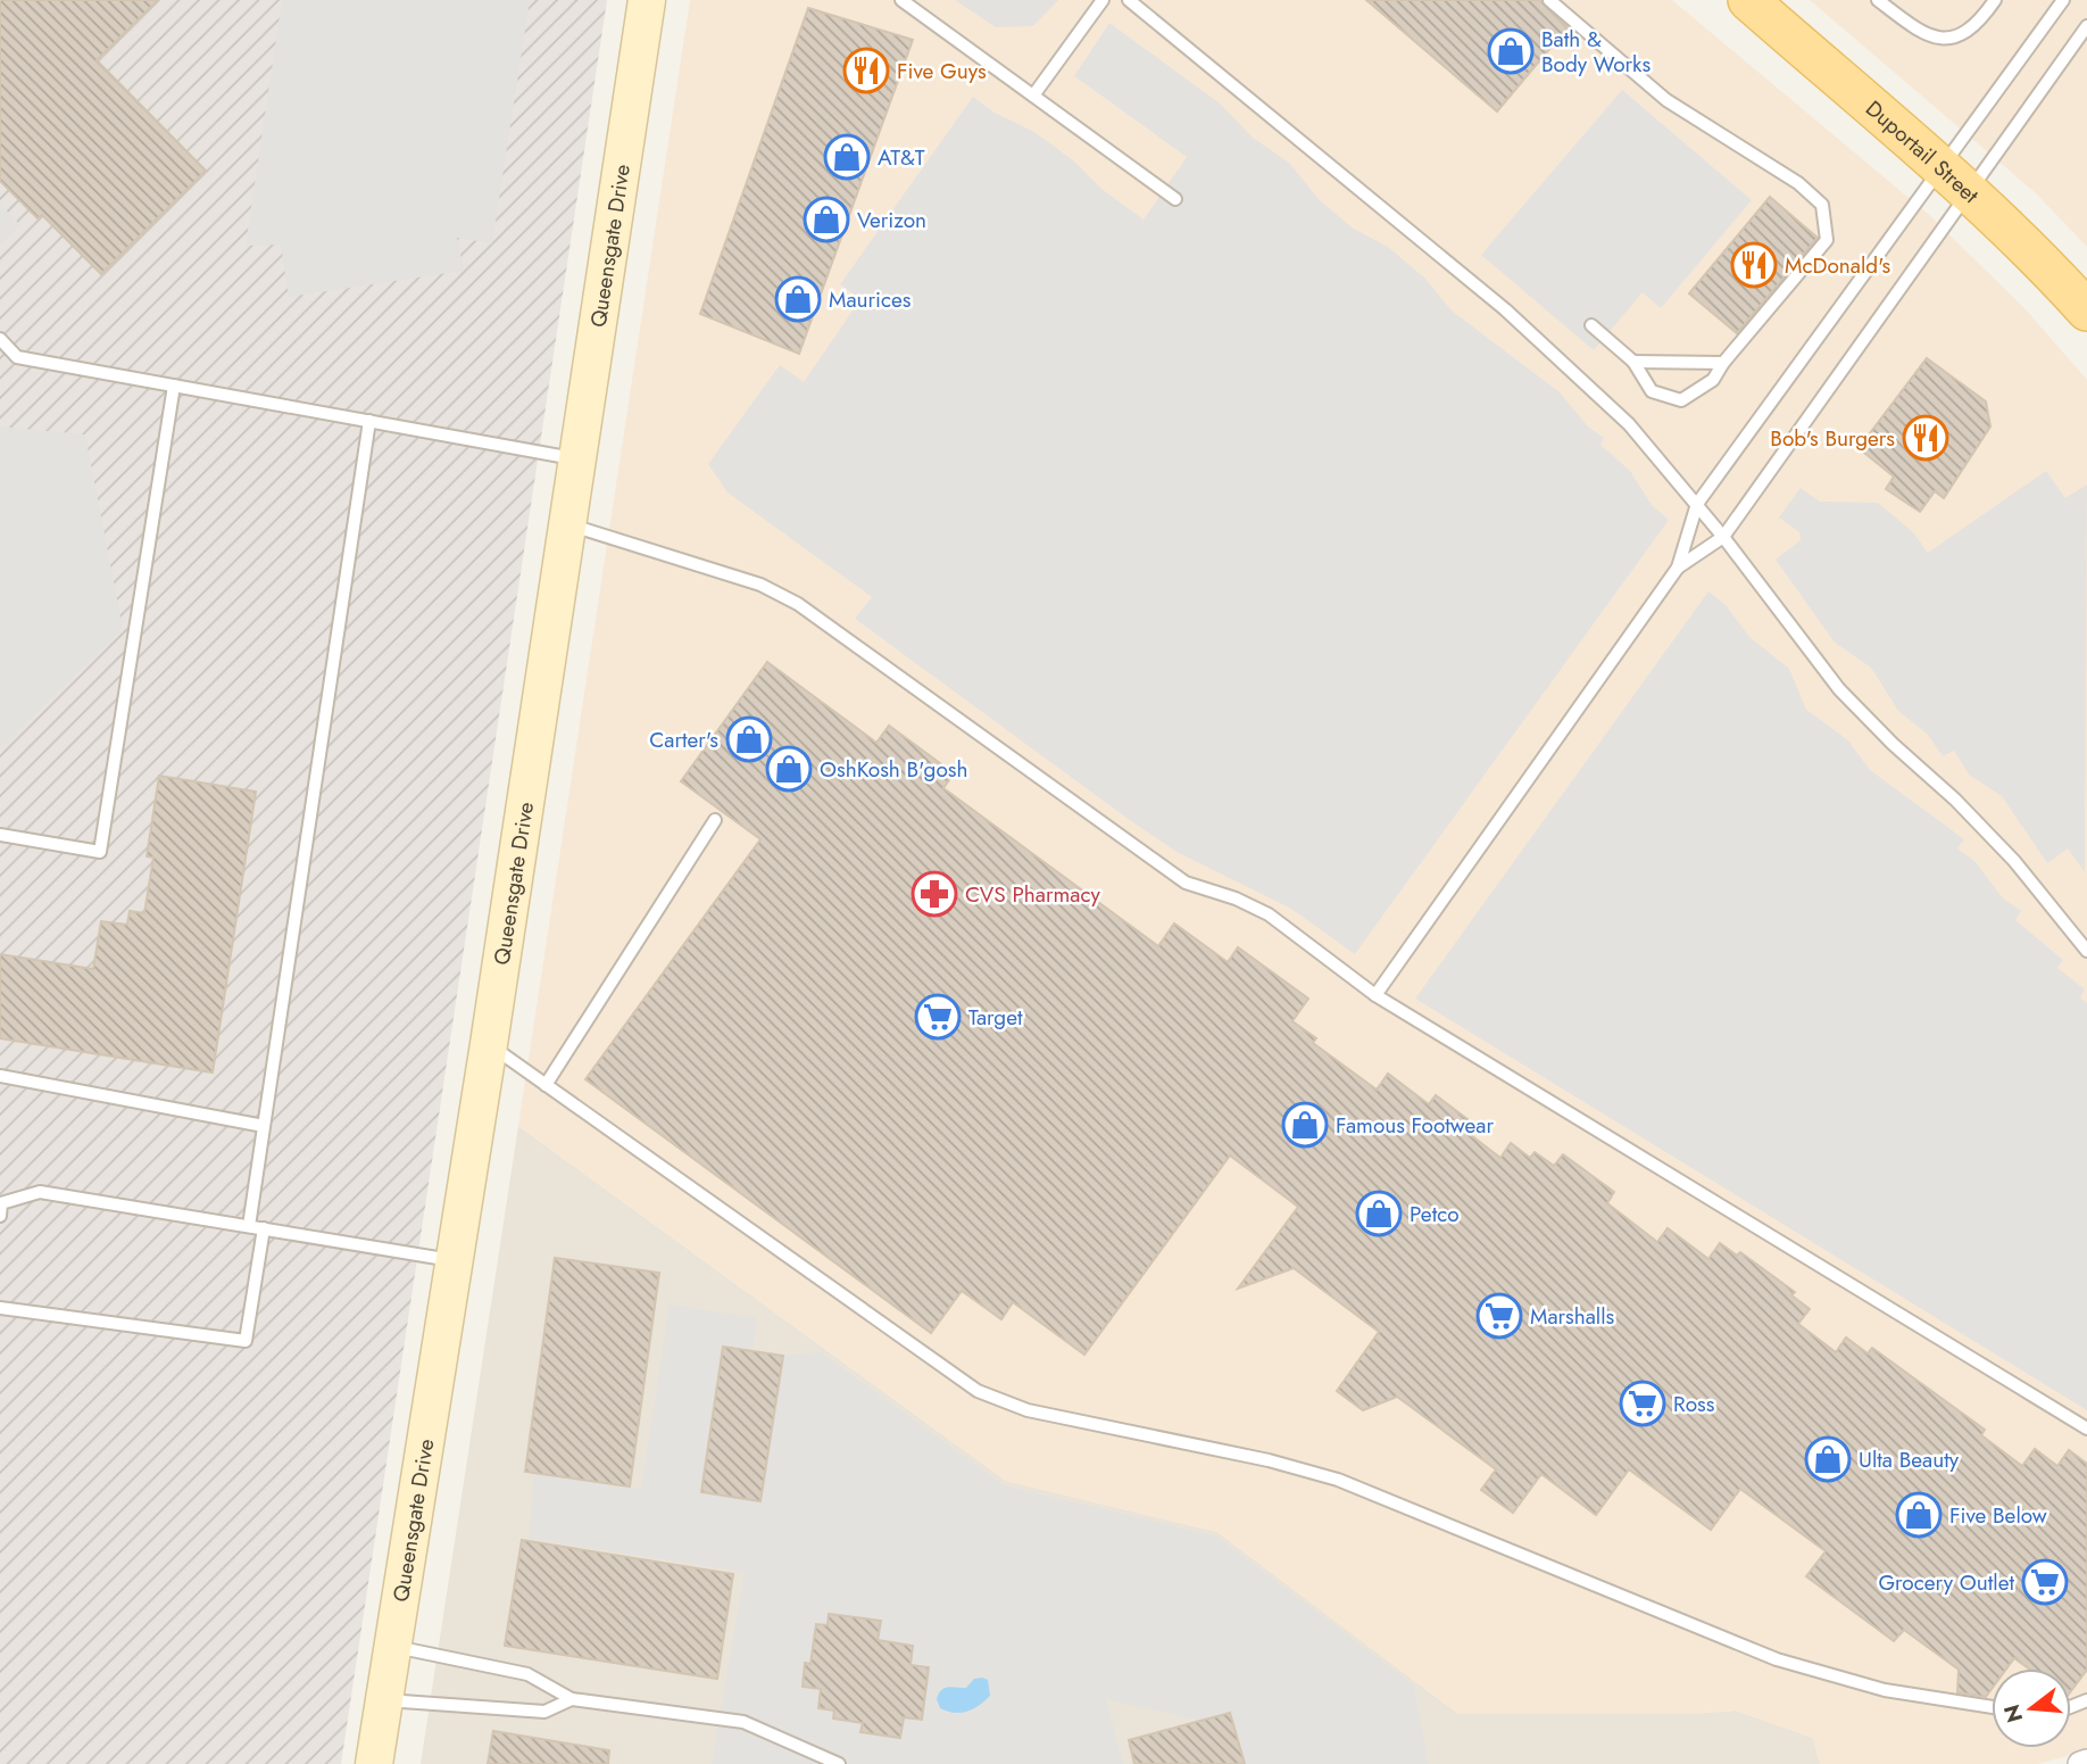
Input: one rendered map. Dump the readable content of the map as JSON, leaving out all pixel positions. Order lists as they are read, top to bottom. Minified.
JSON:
{"streets":{"main road":["Duportail Street"],"street":["Queensgate Drive"]},"places":{"shop":["Bath & Body Works","AT&T","Verizon","Maurices","Carter's","OshKosh B'gosh","Famous Footwear","Petco","Ulta Beauty","Five Below"],"restaurant":["Five Guys","McDonald's","Bob's Burgers"],"pharmacy":["CVS Pharmacy"],"supermarket":["Target","Marshalls","Ross","Grocery Outlet"]},"north":"left"}
